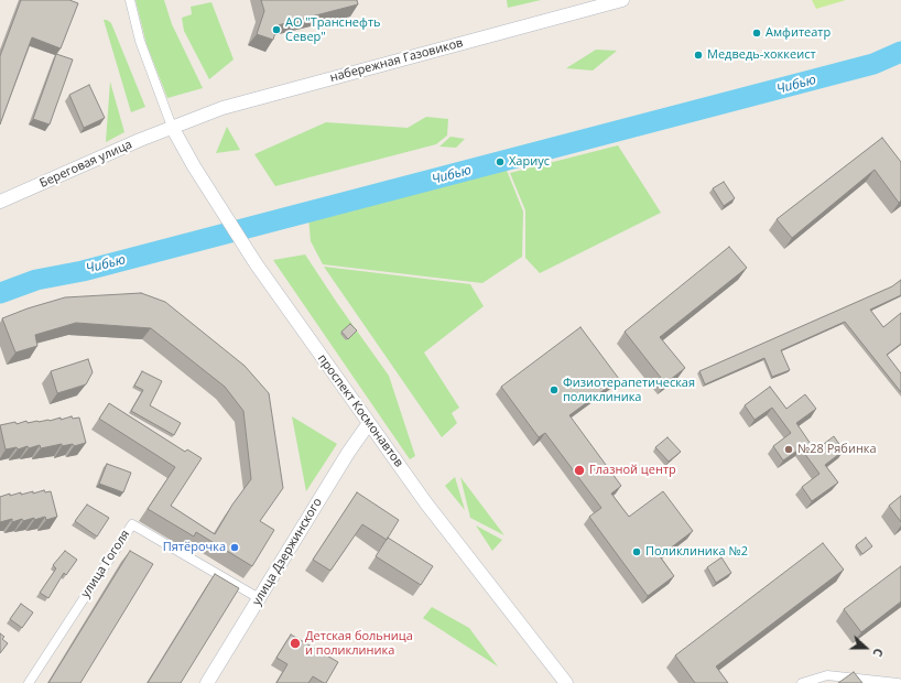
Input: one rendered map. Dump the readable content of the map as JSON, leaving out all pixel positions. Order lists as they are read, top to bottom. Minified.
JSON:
{"streets":{"main road":["набережная Газовиков","Береговая улица","проспект Космонавтов","улица Дзержинского"],"street":["улица Гоголя"]},"crossings":[["набережная Газовиков","Береговая улица"],["набережная Газовиков","проспект Космонавтов"],["Береговая улица","проспект Космонавтов"],["проспект Космонавтов","улица Дзержинского"],["улица Дзержинского","улица Гоголя"]],"water":["Чибью"],"places":["АО \"Транснефть Север\"","Амфитеатр","Медведь-хоккеист","Хариус","Физиотерапетическая поликлиника","№28 Рябинка","Глазной центр","Пятёрочка","Поликлиника №2","Детская больница и поликлиника"],"north":"right"}
